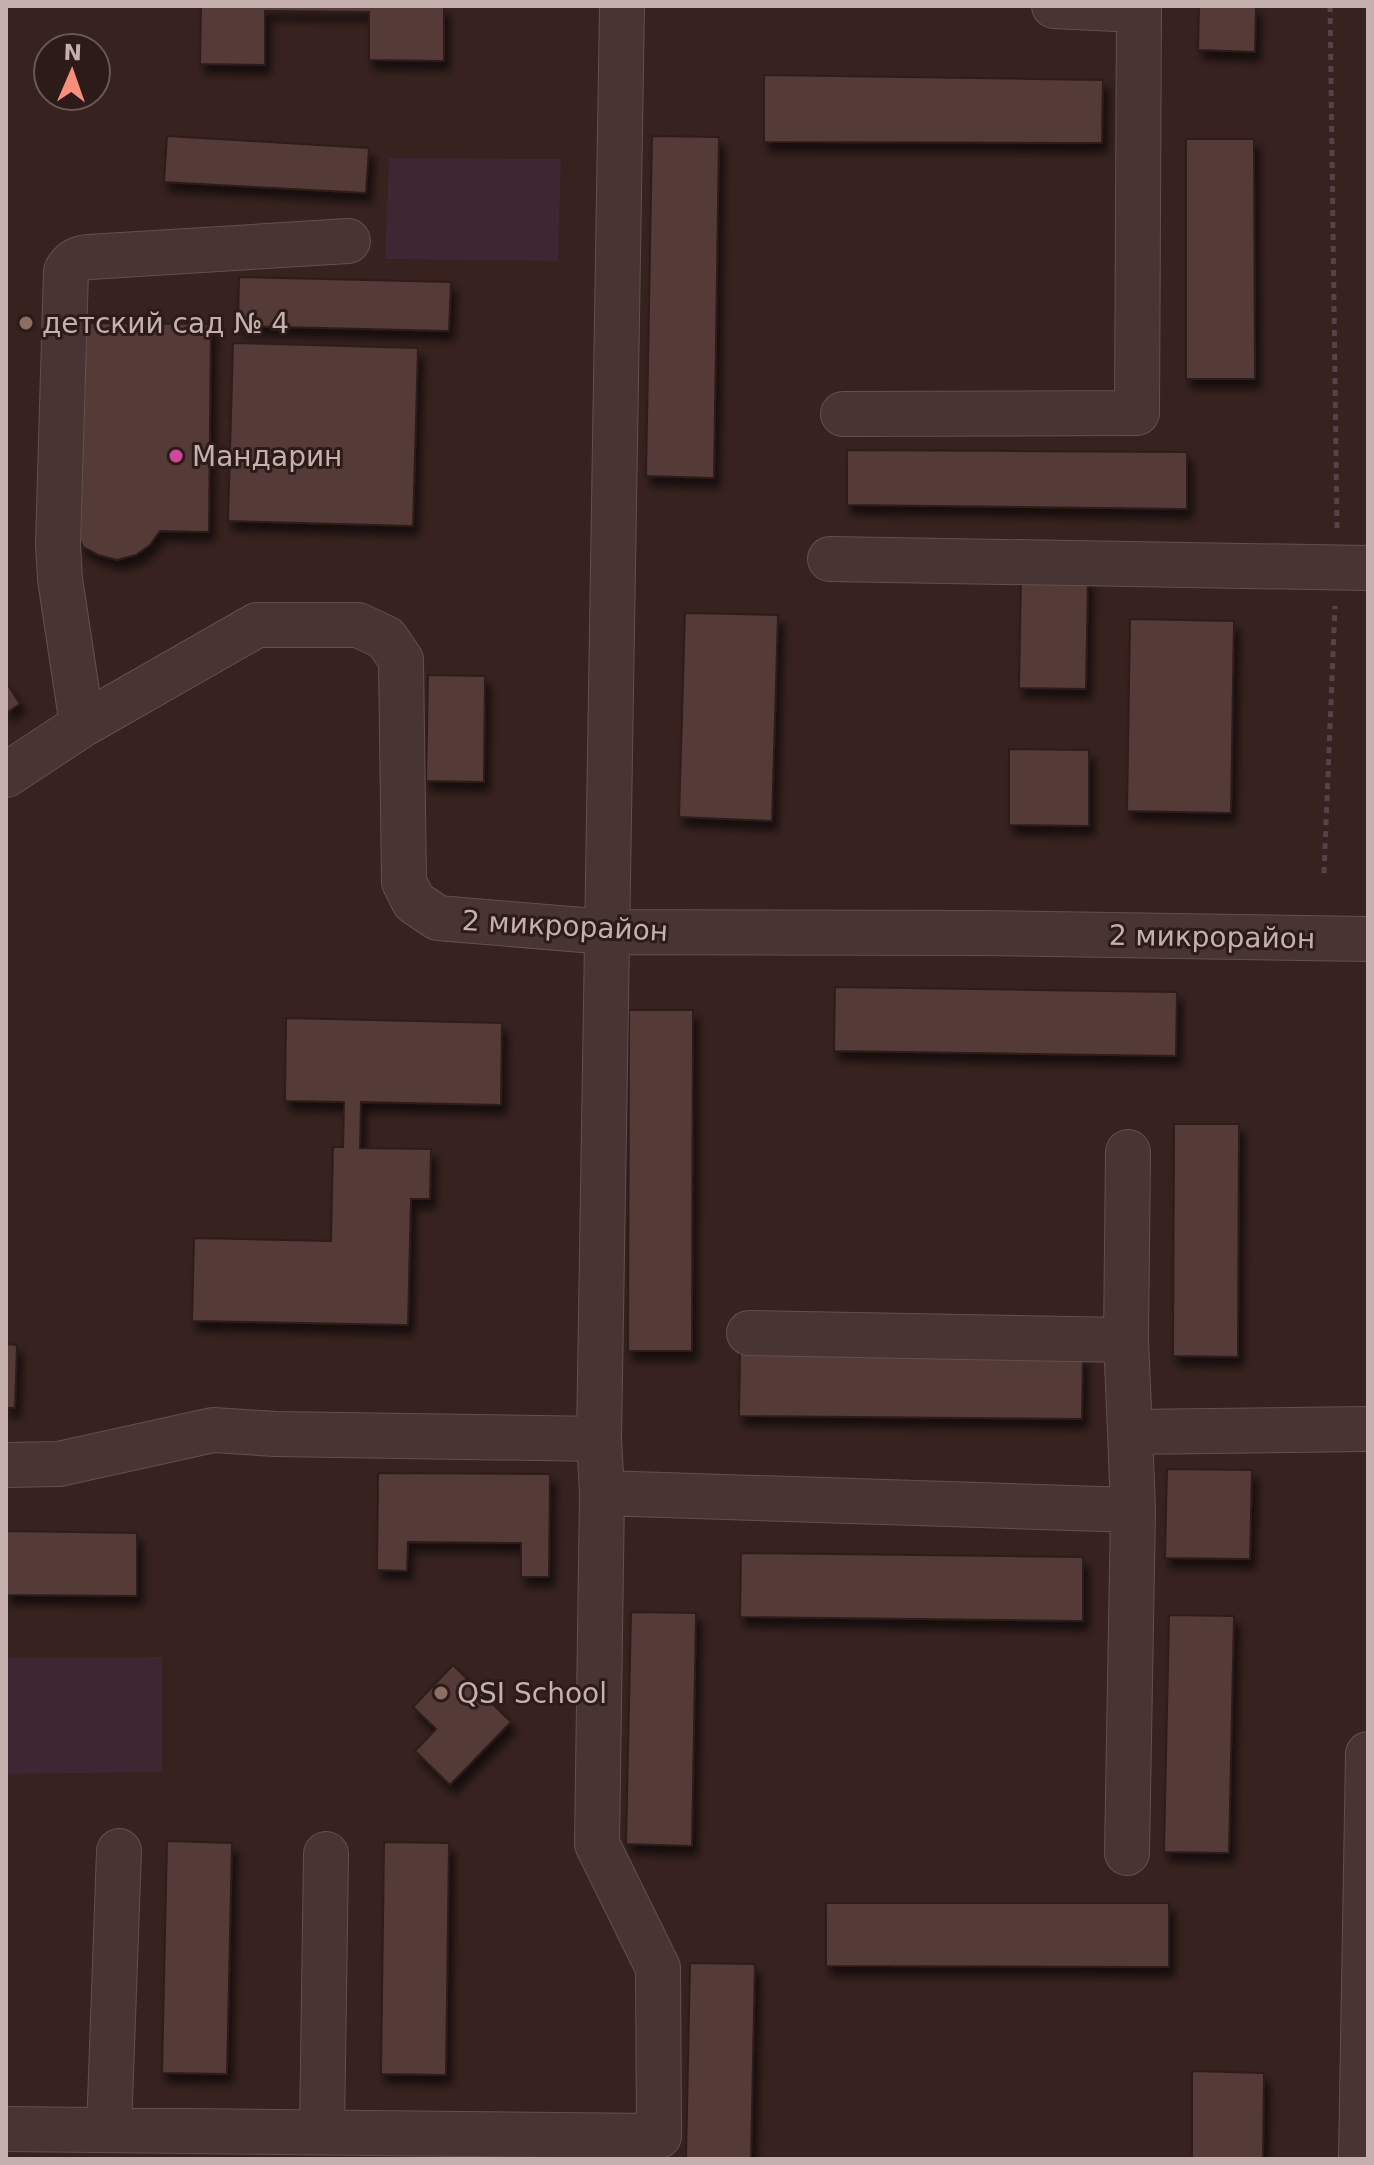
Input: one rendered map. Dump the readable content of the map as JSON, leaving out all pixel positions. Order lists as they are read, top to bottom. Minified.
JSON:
{"streets":{"street":["2 микрорайон"]},"places":["детский сад № 4","Мандарин","QSI School"],"north":"top"}
